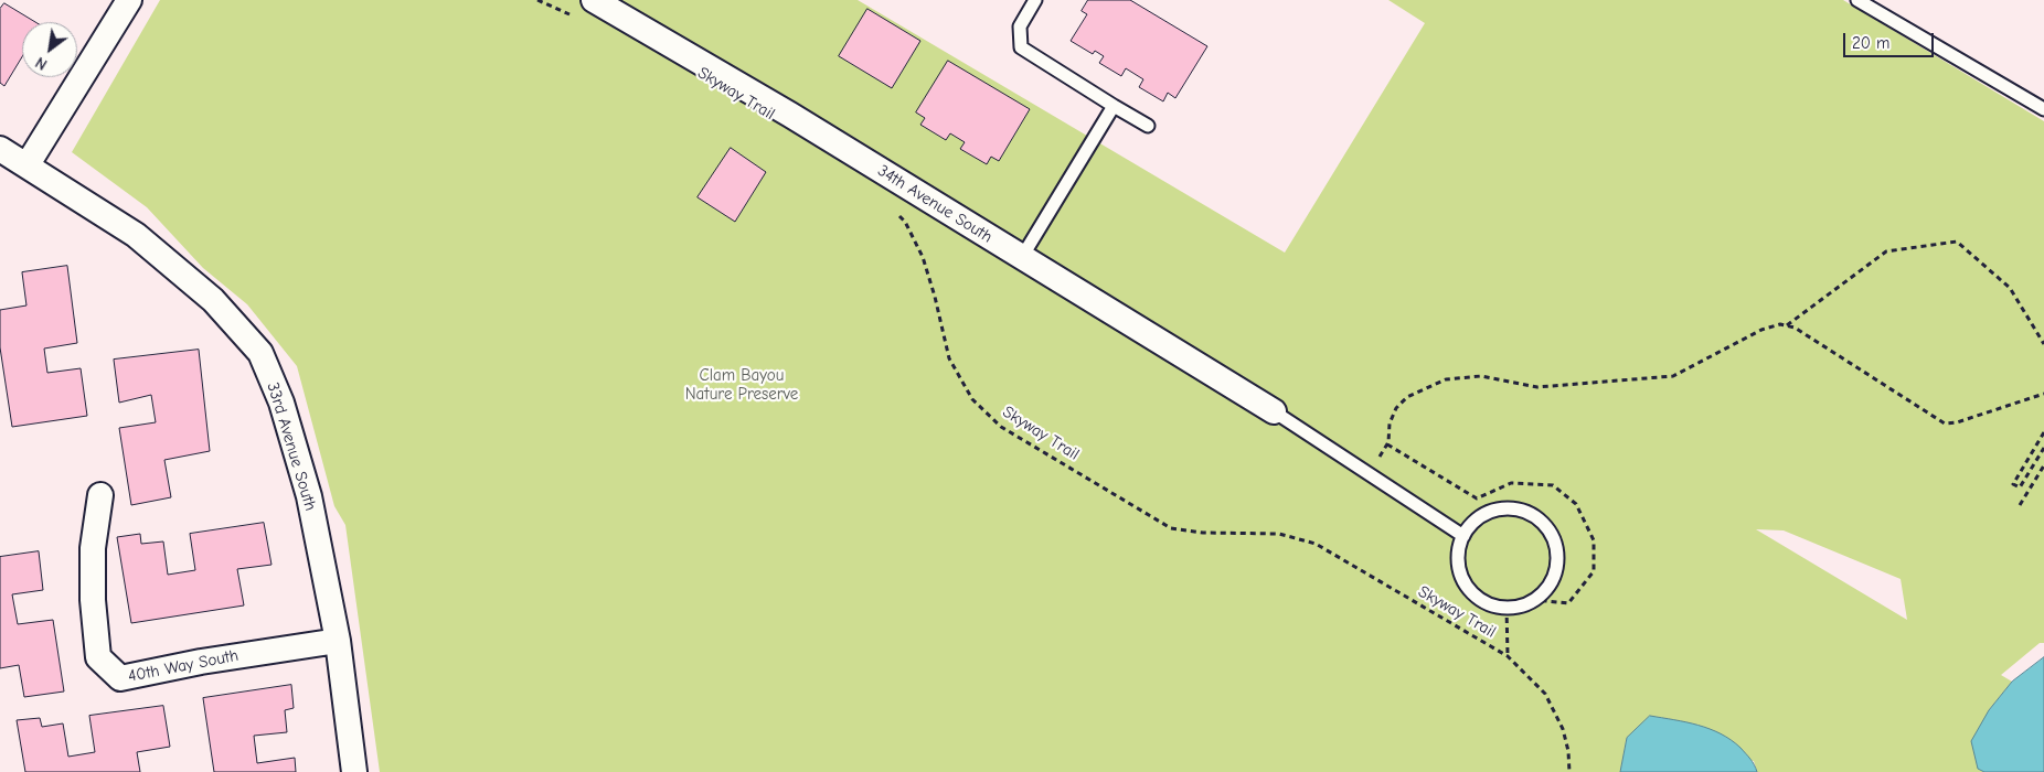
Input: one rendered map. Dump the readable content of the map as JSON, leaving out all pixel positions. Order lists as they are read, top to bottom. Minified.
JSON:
{"streets":{"street":["34th Avenue South","33rd Avenue South","40th Way South"],"path":["Skyway Trail"]},"crossings":[["33rd Avenue South","40th Way South"]],"parks":["Clam Bayou Nature Preserve"],"scale_bar":"20 m","north":"bottom left"}
